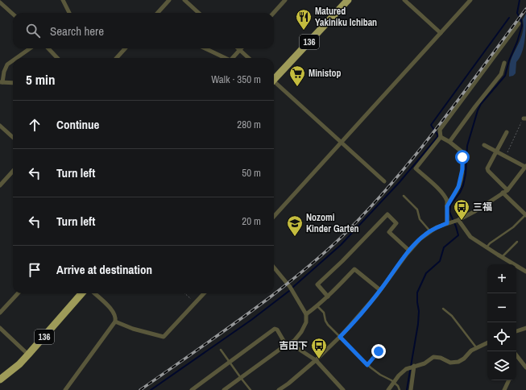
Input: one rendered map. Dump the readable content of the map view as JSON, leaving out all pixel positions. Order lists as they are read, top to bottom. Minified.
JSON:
{"streets":{"highway":["136"]},"places":{"restaurant":["Matured Yakiniku Ichiban"],"supermarket":["Ministop"],"bus stop":["三福","吉田下"],"school or university":["Nozomi Kinder Garten"]},"page":{"search":"Search here","heading":["5 min","Walk · 350 m"],"list":[["Continue","280 m"],["Turn left","50 m"],["Turn left","20 m"],"Arrive at destination"],"map_buttons":["+","−"]}}
